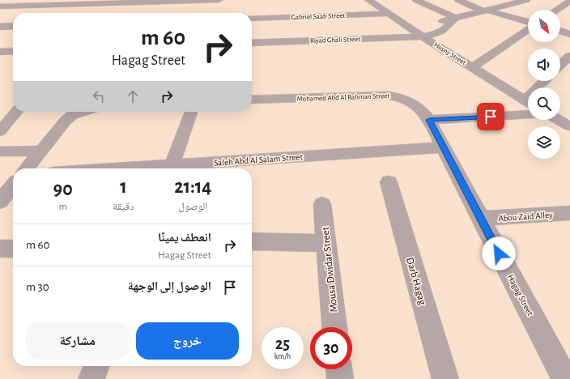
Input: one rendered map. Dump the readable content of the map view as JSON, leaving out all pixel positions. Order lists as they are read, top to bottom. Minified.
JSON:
{"streets":{"street":["Gabriel Saab Street","Riyad Ghali Street","Hosny Street","Mohamed Abd Al Rahman Street","Saleh Abd Al Salam Street","Abou Zaid Alley","Mousa Dwidar Street","Darb Hagag","Hagag Street"]},"crossings":[["Gabriel Saab Street","Hosny Street"],["Riyad Ghali Street","Hosny Street"],["Mohamed Abd Al Rahman Street","Hagag Street"],["Saleh Abd Al Salam Street","Hagag Street"],["Abou Zaid Alley","Hagag Street"]],"north":"bottom right","page":{"turn":["60 m","Hagag Street"],"eta":["21:14","الوصول","1","دقيقة","90","m"],"list":[{"name":"انعطف يمينًا","note":"Hagag Street","value":"60 m"},{"name":"الوصول إلى الوجهة","value":"30 m"}],"buttons":["خروج","مشاركة"],"speed":"25 km/h","limit":"30"}}
